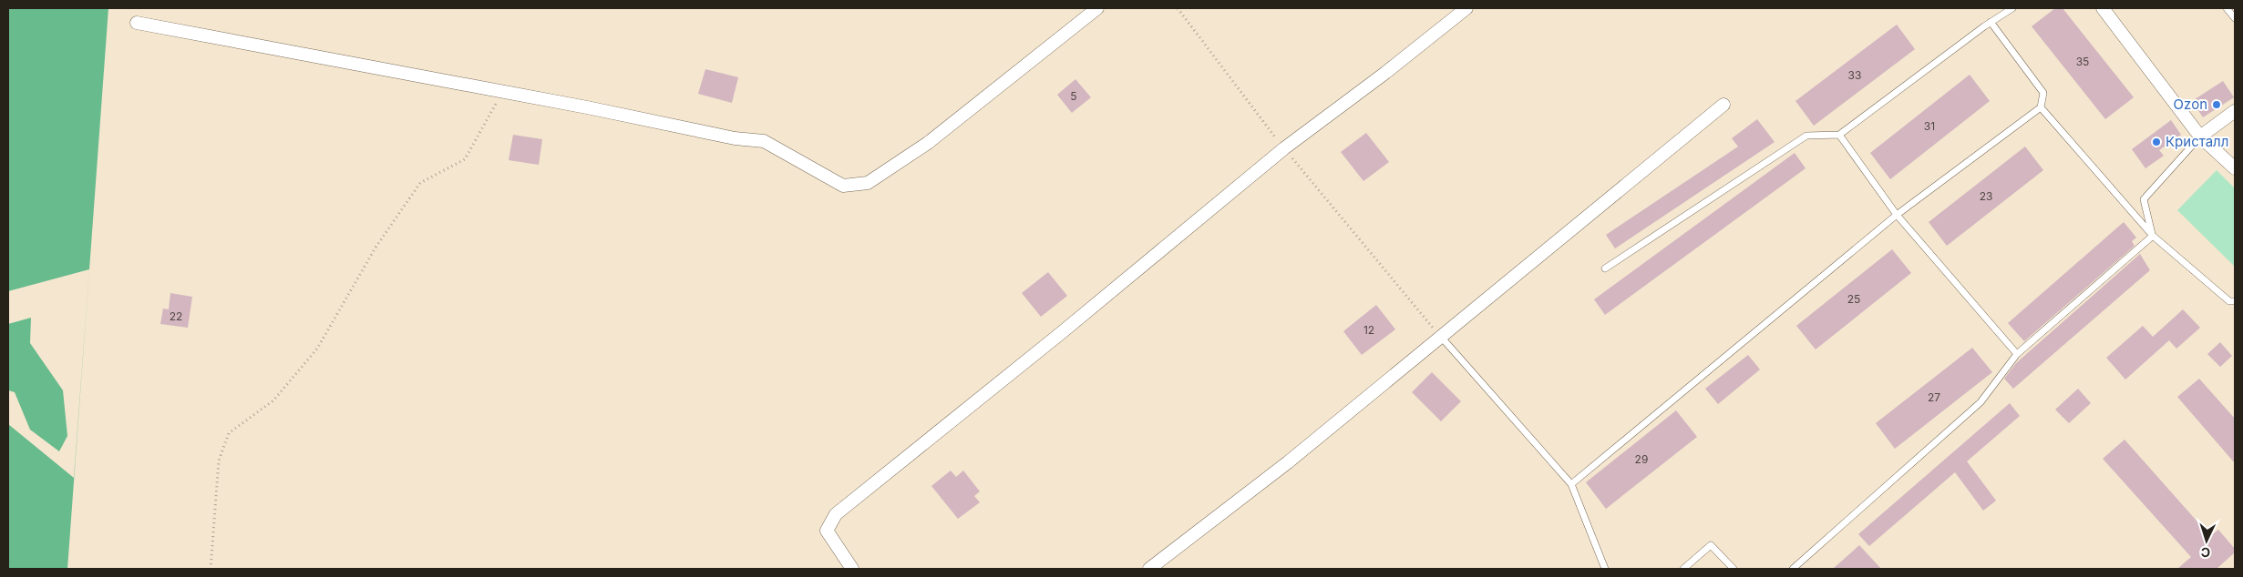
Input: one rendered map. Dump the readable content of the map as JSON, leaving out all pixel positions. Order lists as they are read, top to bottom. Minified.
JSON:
{"places":["Ozon","Кристалл"],"house_numbers":["35","33","5","31","23","25","22","12","27","29"],"north":"bottom"}
